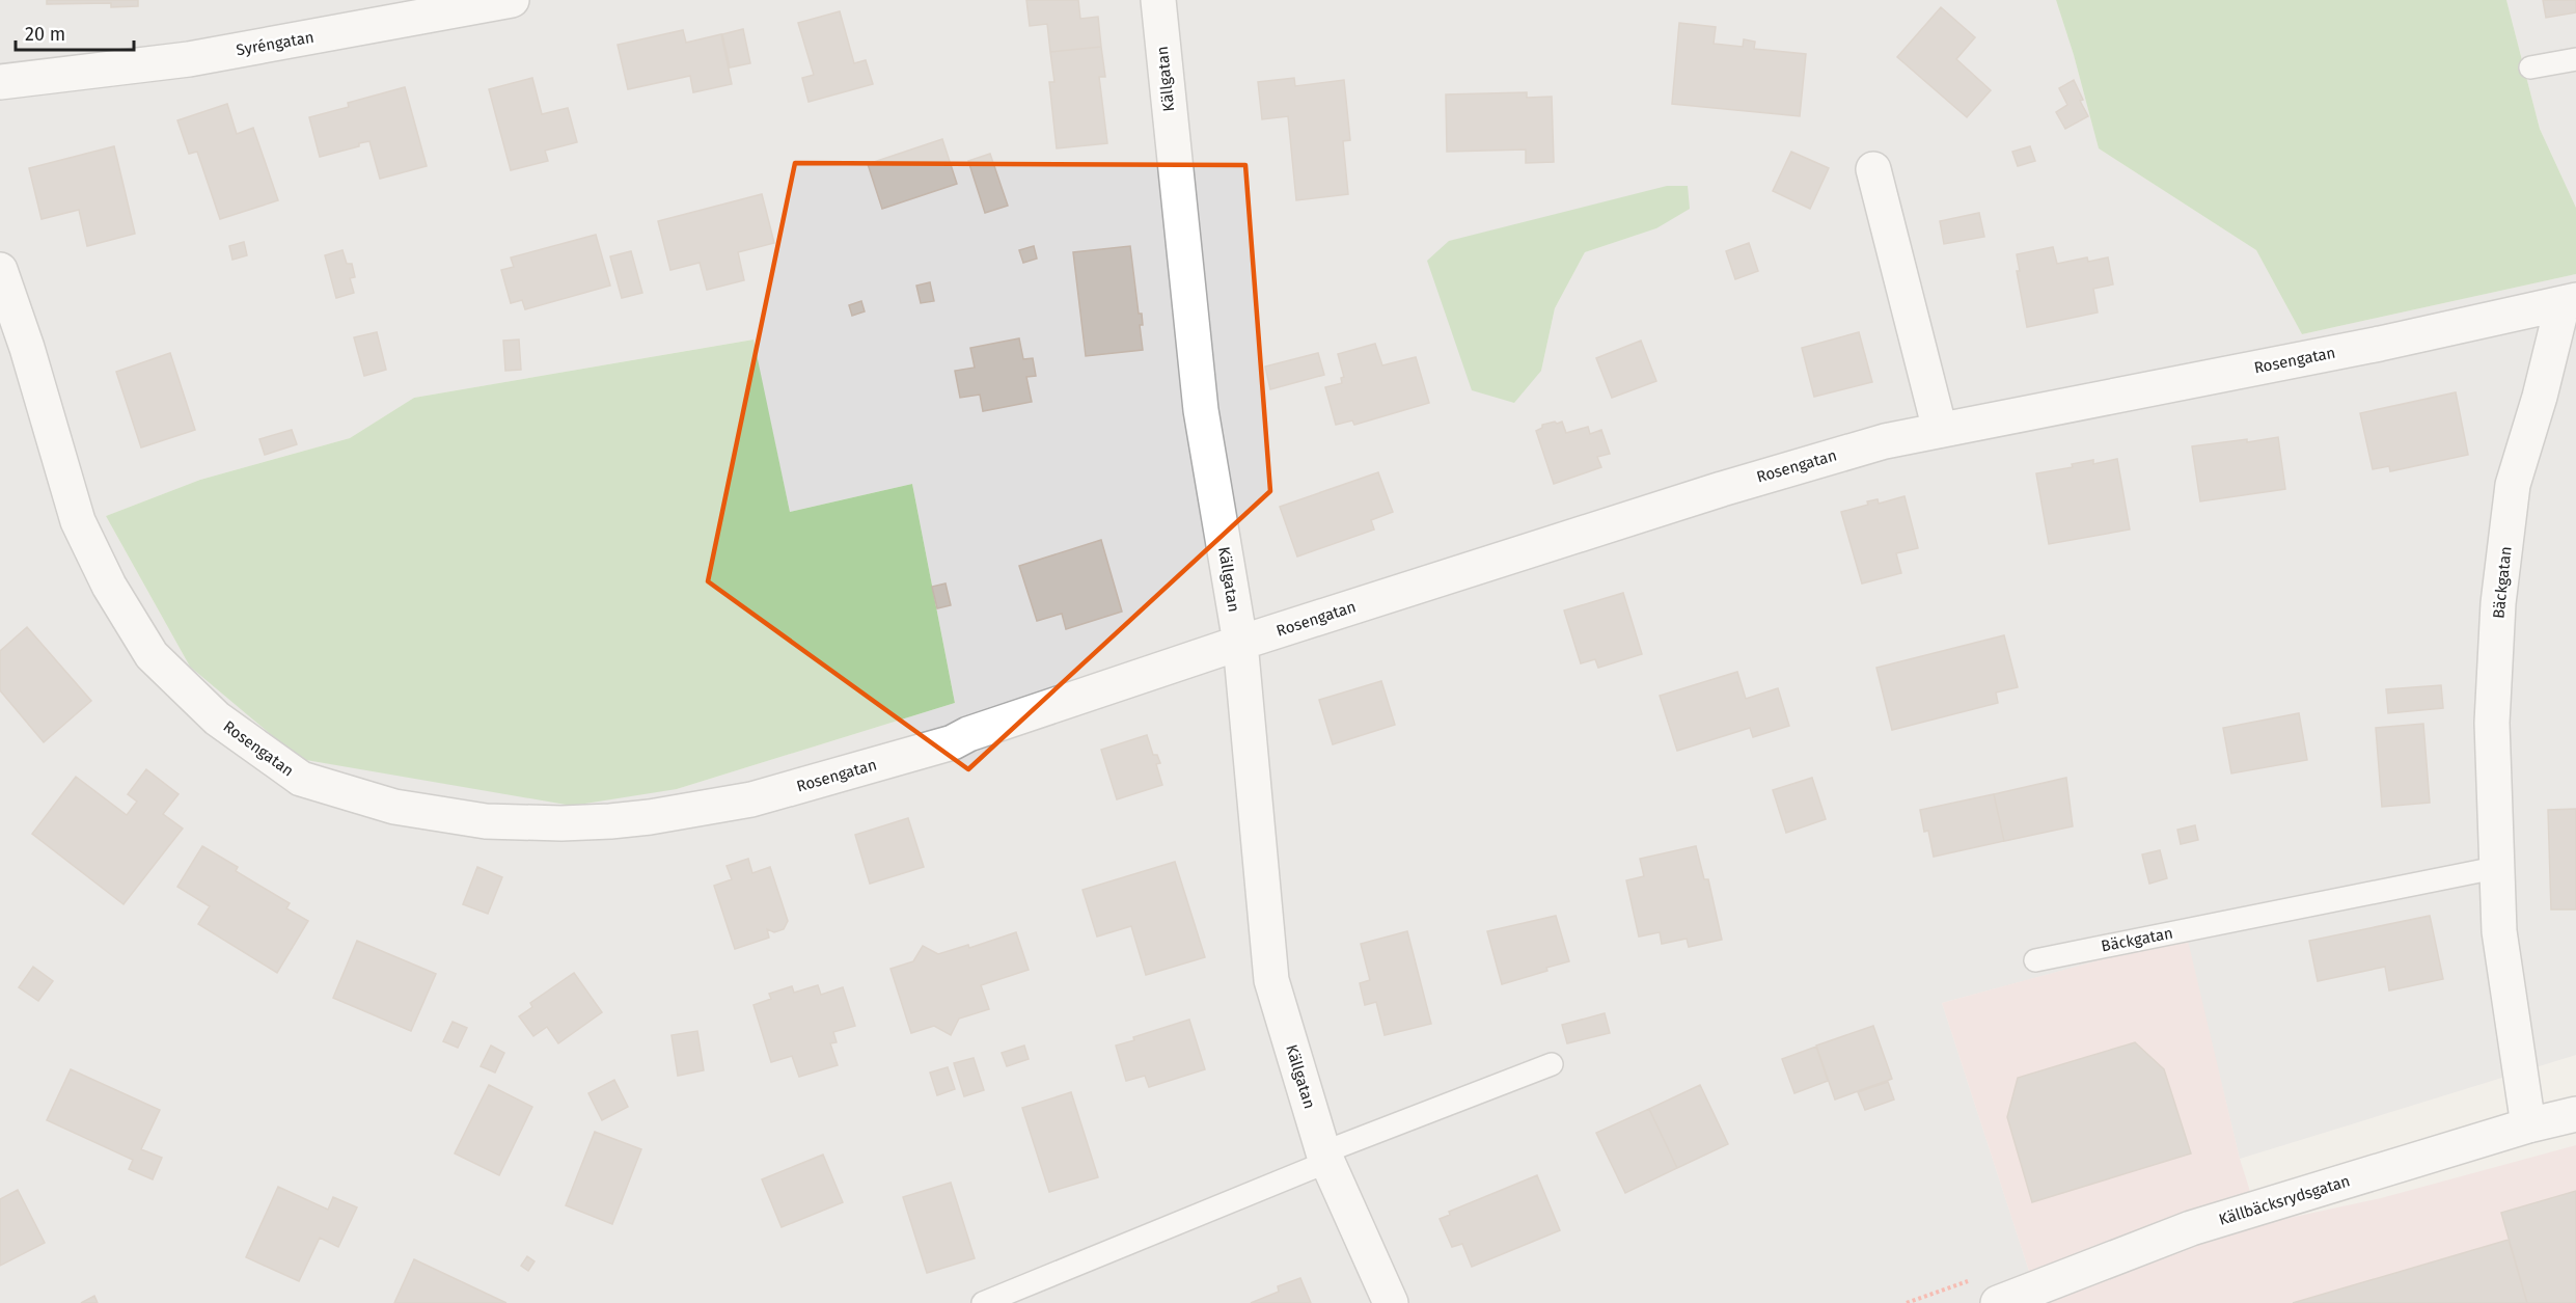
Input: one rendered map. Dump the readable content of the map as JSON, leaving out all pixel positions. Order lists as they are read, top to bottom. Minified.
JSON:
{"streets":{"street":["Syréngatan","Källgatan","Rosengatan","Bäckgatan","Källbäcksrydsgatan"]},"crossings":[["Källgatan","Rosengatan"],["Rosengatan","Bäckgatan"],["Bäckgatan","Källbäcksrydsgatan"]],"scale_bar":"20 m"}
